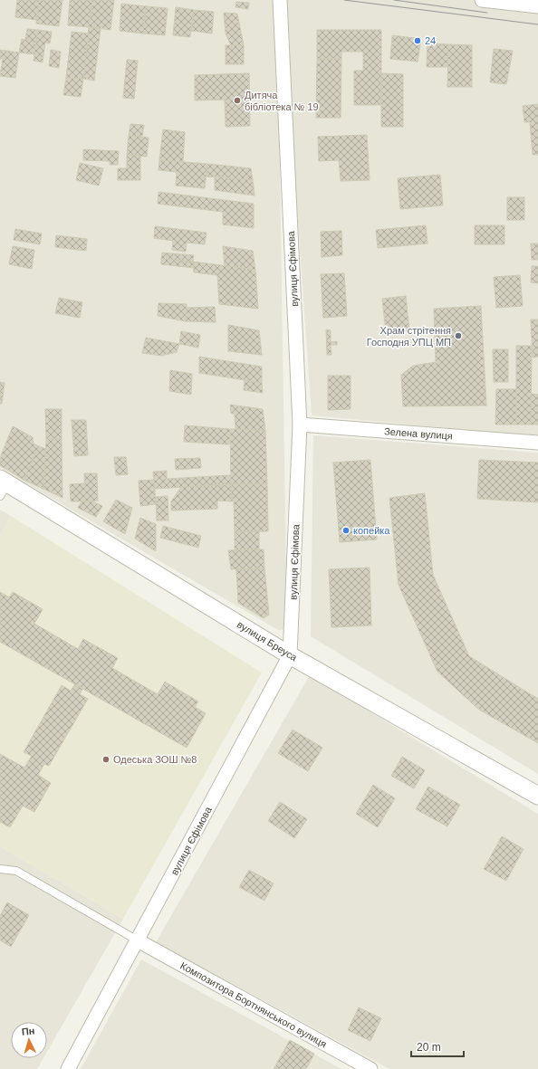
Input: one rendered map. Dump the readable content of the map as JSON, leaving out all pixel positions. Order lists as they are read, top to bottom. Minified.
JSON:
{"streets":{"street":["вулиця Єфімова","Зелена вулиця","вулиця Бреуса","Композитора Бортнянського вулиця"]},"crossings":[["вулиця Єфімова","Зелена вулиця"],["вулиця Єфімова","вулиця Бреуса"],["вулиця Єфімова","Композитора Бортнянського вулиця"]],"places":["24","Дитяча бібліотека № 19","Храм стрітення Господня УПЦ МП","копейка","Одеська ЗОШ №8"],"scale_bar":"20 m","north":"top"}
